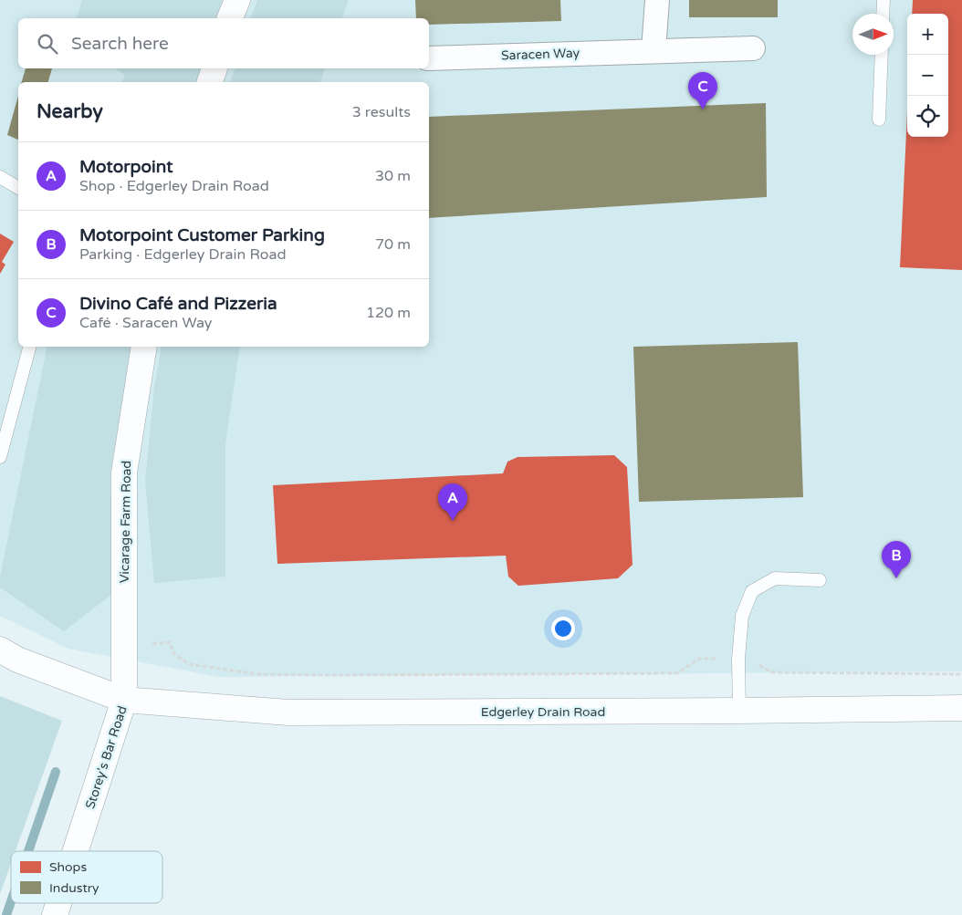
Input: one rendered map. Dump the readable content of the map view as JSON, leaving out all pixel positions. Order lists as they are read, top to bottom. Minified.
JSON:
{"streets":{"street":["Saracen Way","Vicarage Farm Road","Edgerley Drain Road","Storey's Bar Road"]},"crossings":[["Vicarage Farm Road","Edgerley Drain Road"],["Vicarage Farm Road","Storey's Bar Road"],["Edgerley Drain Road","Storey's Bar Road"]],"legend":["Shops","Industry"],"north":"right","page":{"map_buttons":["+","−"],"search":"Search here","pins":["C","A","B"],"heading":["Nearby","3 results"],"list":[{"mark":"A","name":"Motorpoint","note":"Shop · Edgerley Drain Road","value":"30 m"},{"mark":"B","name":"Motorpoint Customer Parking","note":"Parking · Edgerley Drain Road","value":"70 m"},{"mark":"C","name":"Divino Café and Pizzeria","note":"Café · Saracen Way","value":"120 m"}]}}
